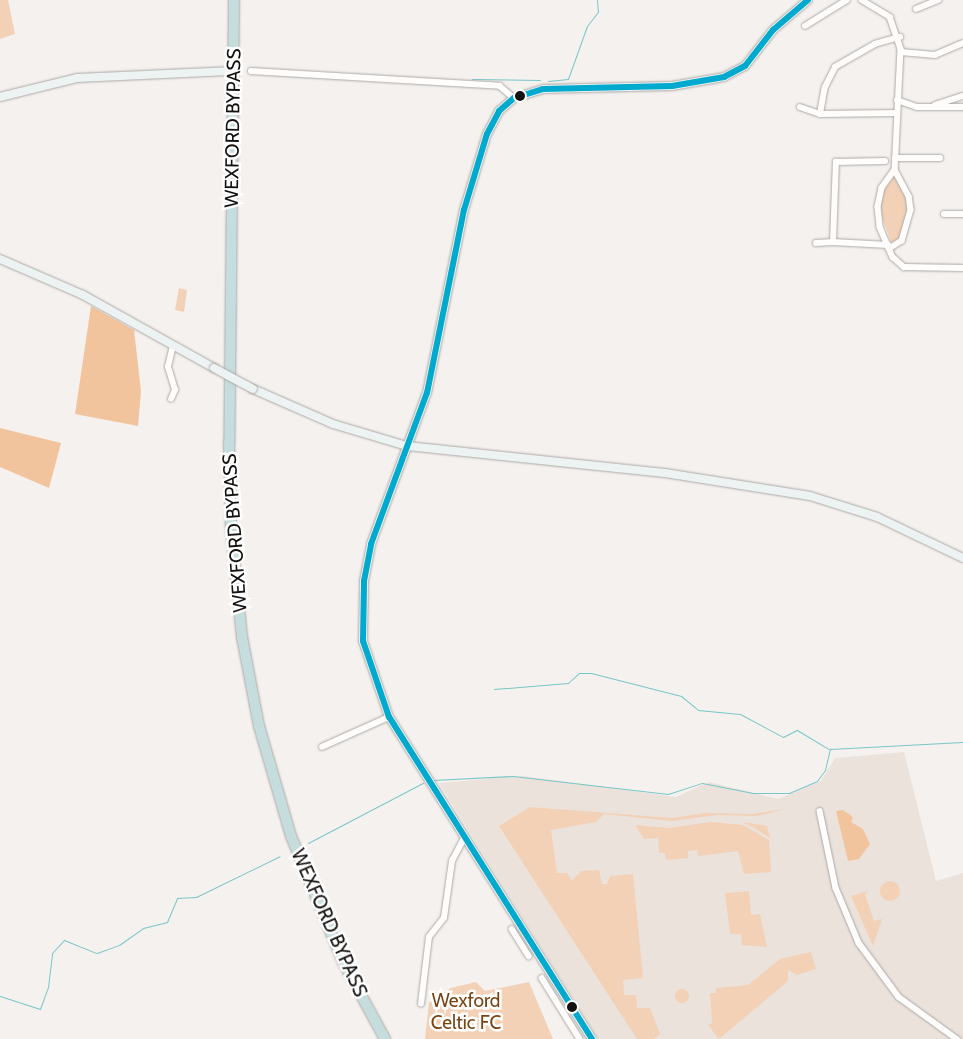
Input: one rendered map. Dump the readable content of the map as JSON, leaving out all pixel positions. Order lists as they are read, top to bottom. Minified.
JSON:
{"streets":{"highway":["WEXFORD BYPASS"]},"parks":["Wexford Celtic FC"]}
